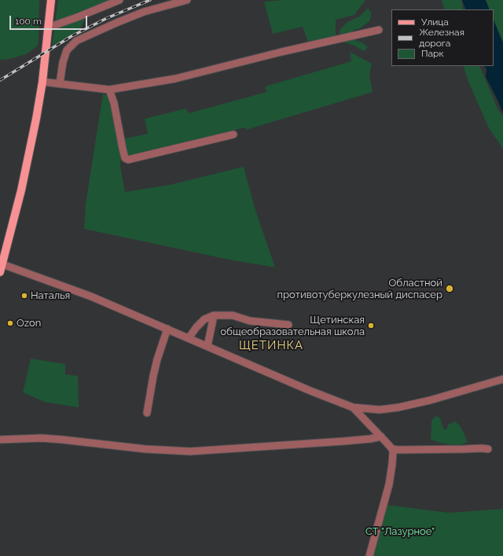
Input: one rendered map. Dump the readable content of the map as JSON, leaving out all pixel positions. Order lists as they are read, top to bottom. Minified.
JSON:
{"districts":["ЩЕТИНКА"],"parks":["СТ \"Лазурное\""],"places":["Областной противотуберкулезный диспасер","Наталья","Ozon","Щетинская общеобразовательная школа"],"legend":["Улица","Железная дорога","Парк"],"scale_bar":"100 m"}
